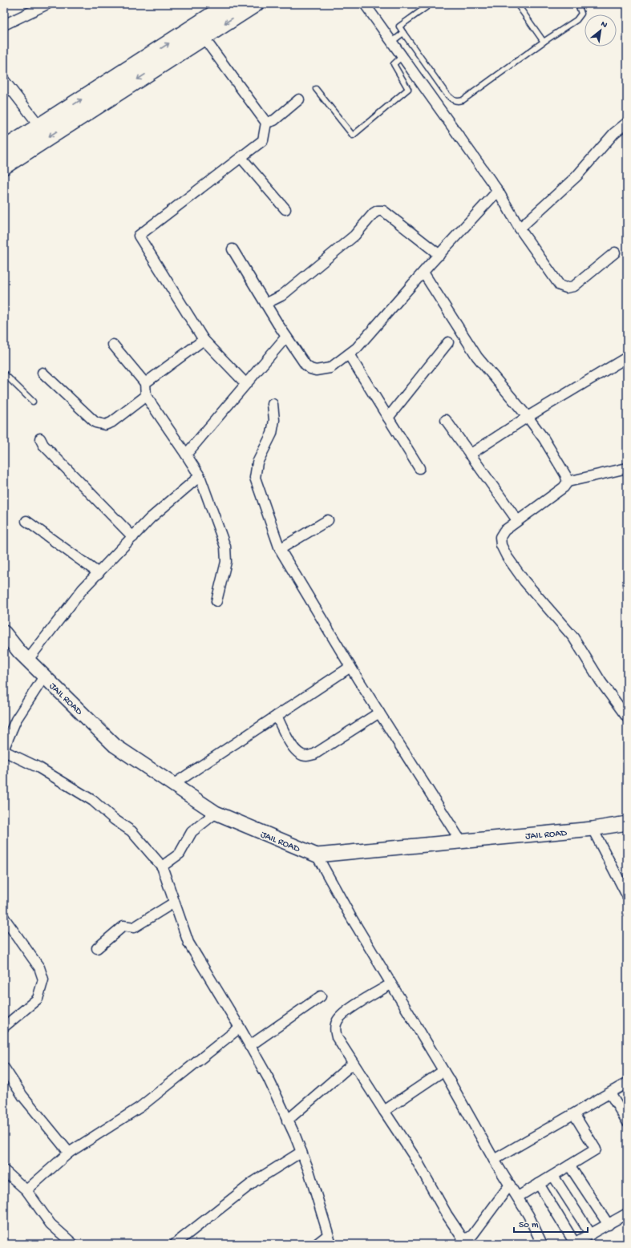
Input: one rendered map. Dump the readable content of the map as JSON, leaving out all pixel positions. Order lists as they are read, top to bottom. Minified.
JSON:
{"streets":{"street":["JAIL ROAD"]},"scale_bar":"50 m","north":"top right"}
